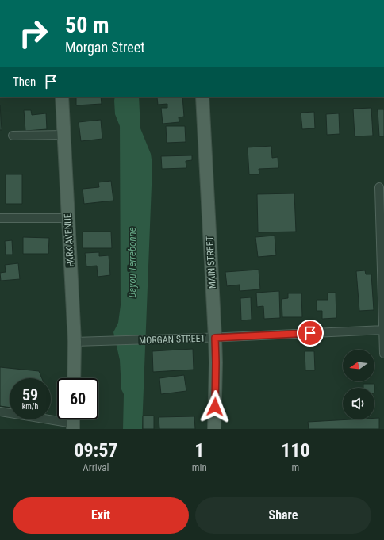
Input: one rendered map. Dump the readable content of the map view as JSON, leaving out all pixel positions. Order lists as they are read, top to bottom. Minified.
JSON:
{"streets":{"main road":["PARK AVENUE","MAIN STREET"],"street":["MORGAN STREET"]},"crossings":[["PARK AVENUE","MORGAN STREET"],["MAIN STREET","MORGAN STREET"]],"water":["Bayou Terrebonne"],"north":"left","page":{"turn":["50 m","Morgan Street"],"then":"Then","speed":"59 km/h","limit":"60","eta":["09:57","Arrival","1","min","110","m"],"buttons":["Exit","Share"]}}
